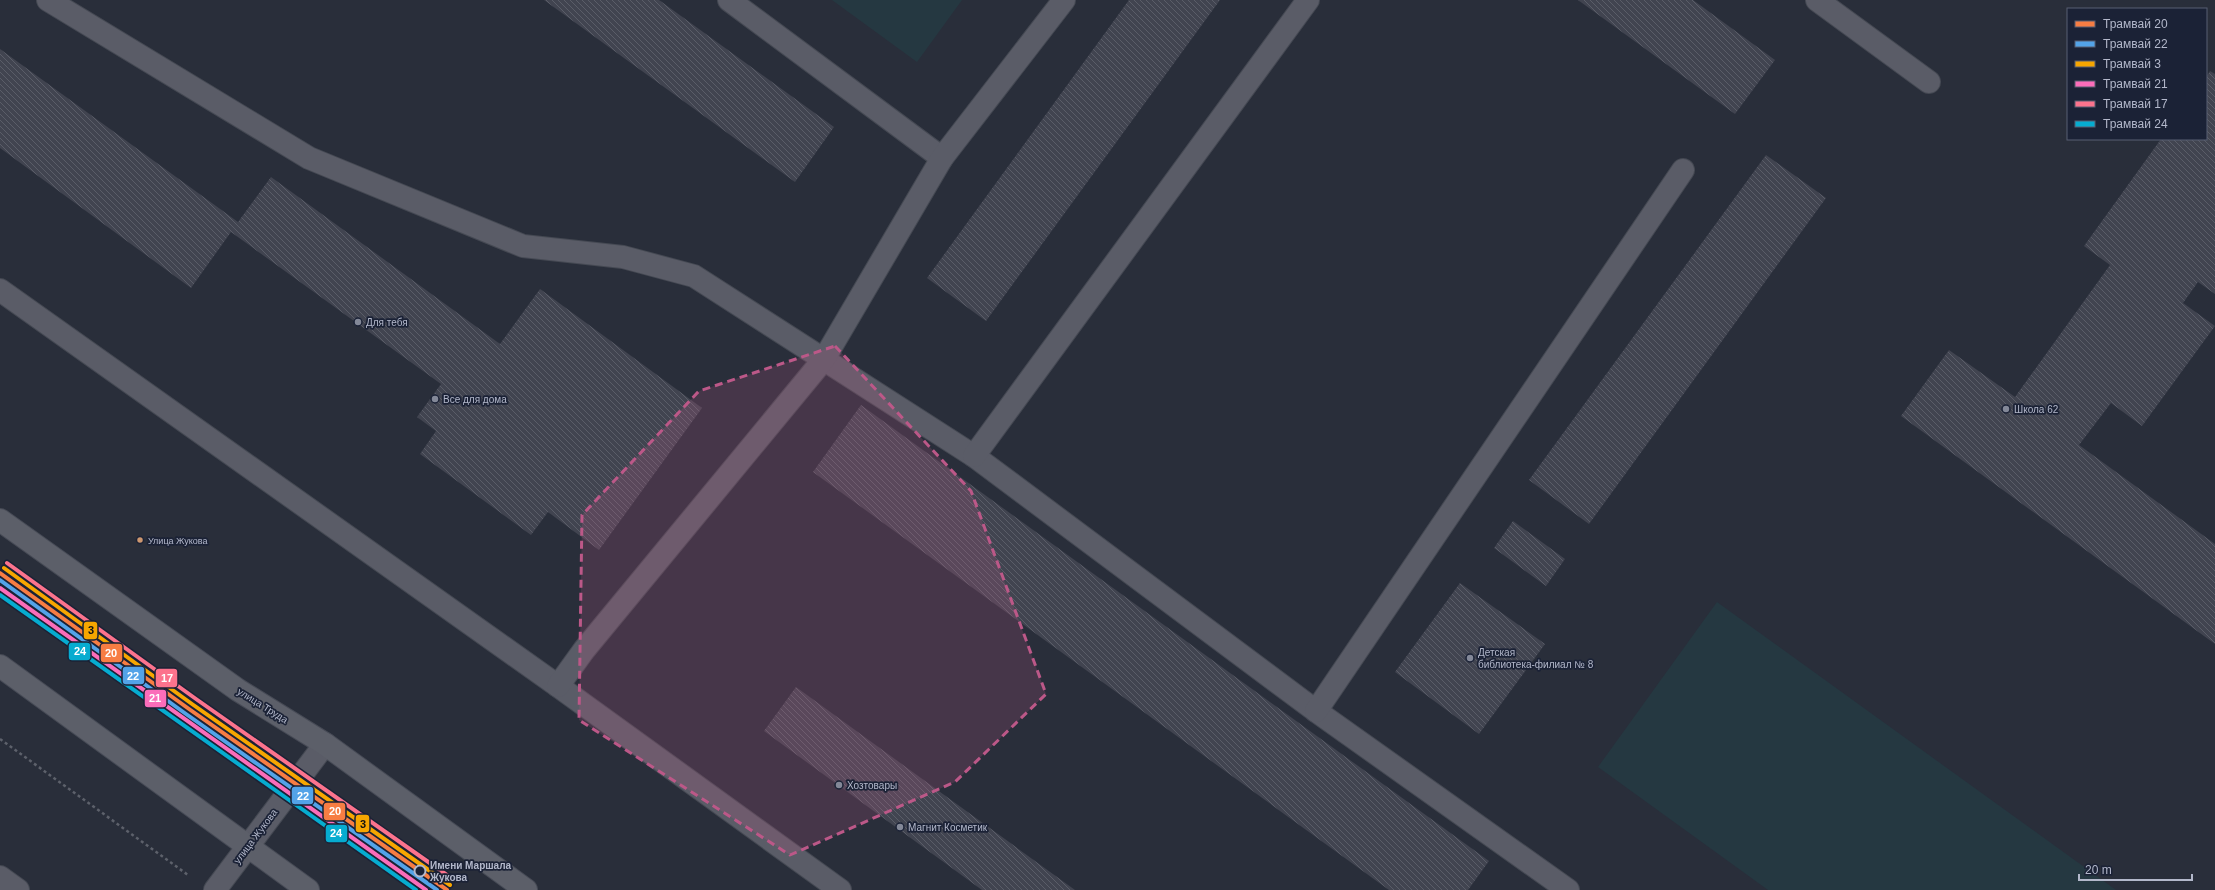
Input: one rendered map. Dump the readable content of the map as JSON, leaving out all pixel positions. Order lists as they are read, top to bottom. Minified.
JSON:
{"streets":{"main road":["улица Труда"],"street":["улица Жукова"]},"crossings":[["улица Труда","улица Жукова"]],"places":["Для тебя","Все для дома","Школа 62","Улица Жукова","Детская библиотека-филиал № 8","Хозтовары","Магнит Косметик","Имени Маршала Жукова"],"lines":["tram line 17","tram line 3","tram line 20","tram line 22","tram line 21","tram line 24"],"legend":["Трамвай 20","Трамвай 22","Трамвай 3","Трамвай 21","Трамвай 17","Трамвай 24"],"scale_bar":"20 m"}
